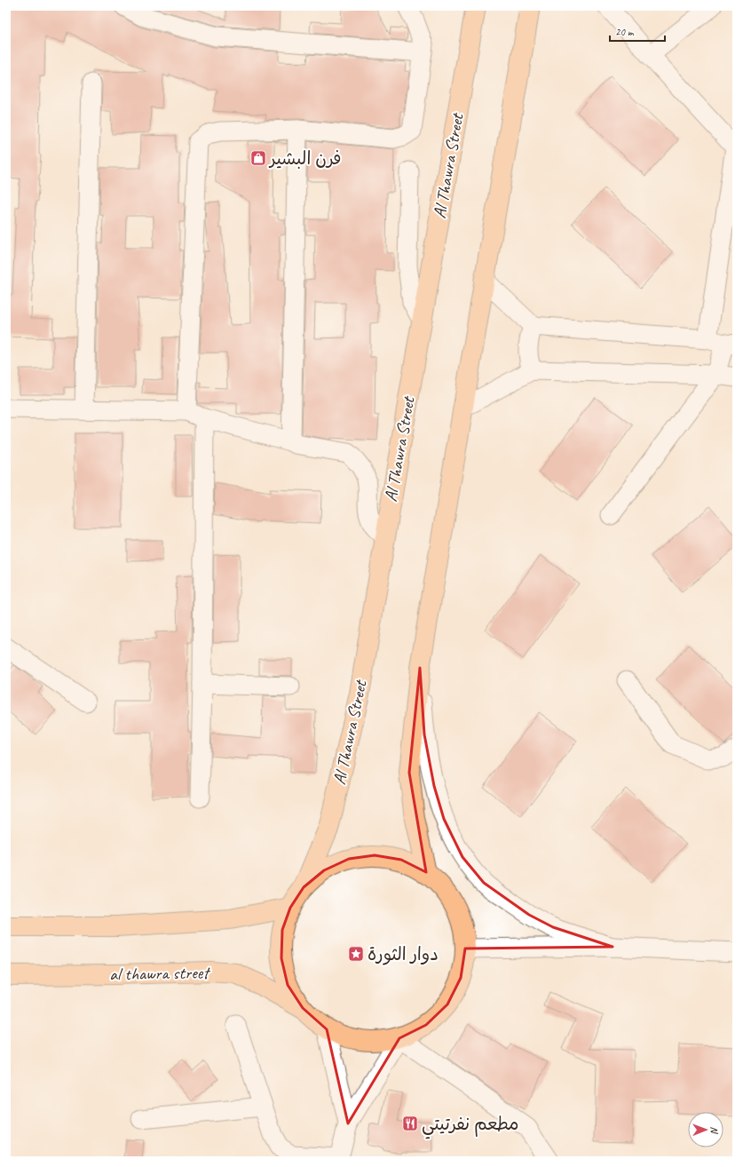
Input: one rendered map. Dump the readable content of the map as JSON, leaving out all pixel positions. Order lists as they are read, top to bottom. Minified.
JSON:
{"streets":{"main road":["Al Thawra Street","al thawra street"]},"places":{"shop":["فرن البشير"],"place":["دوار الثورة"],"restaurant":["مطعم نفرتيتي"]},"scale_bar":"20 m","north":"right"}
